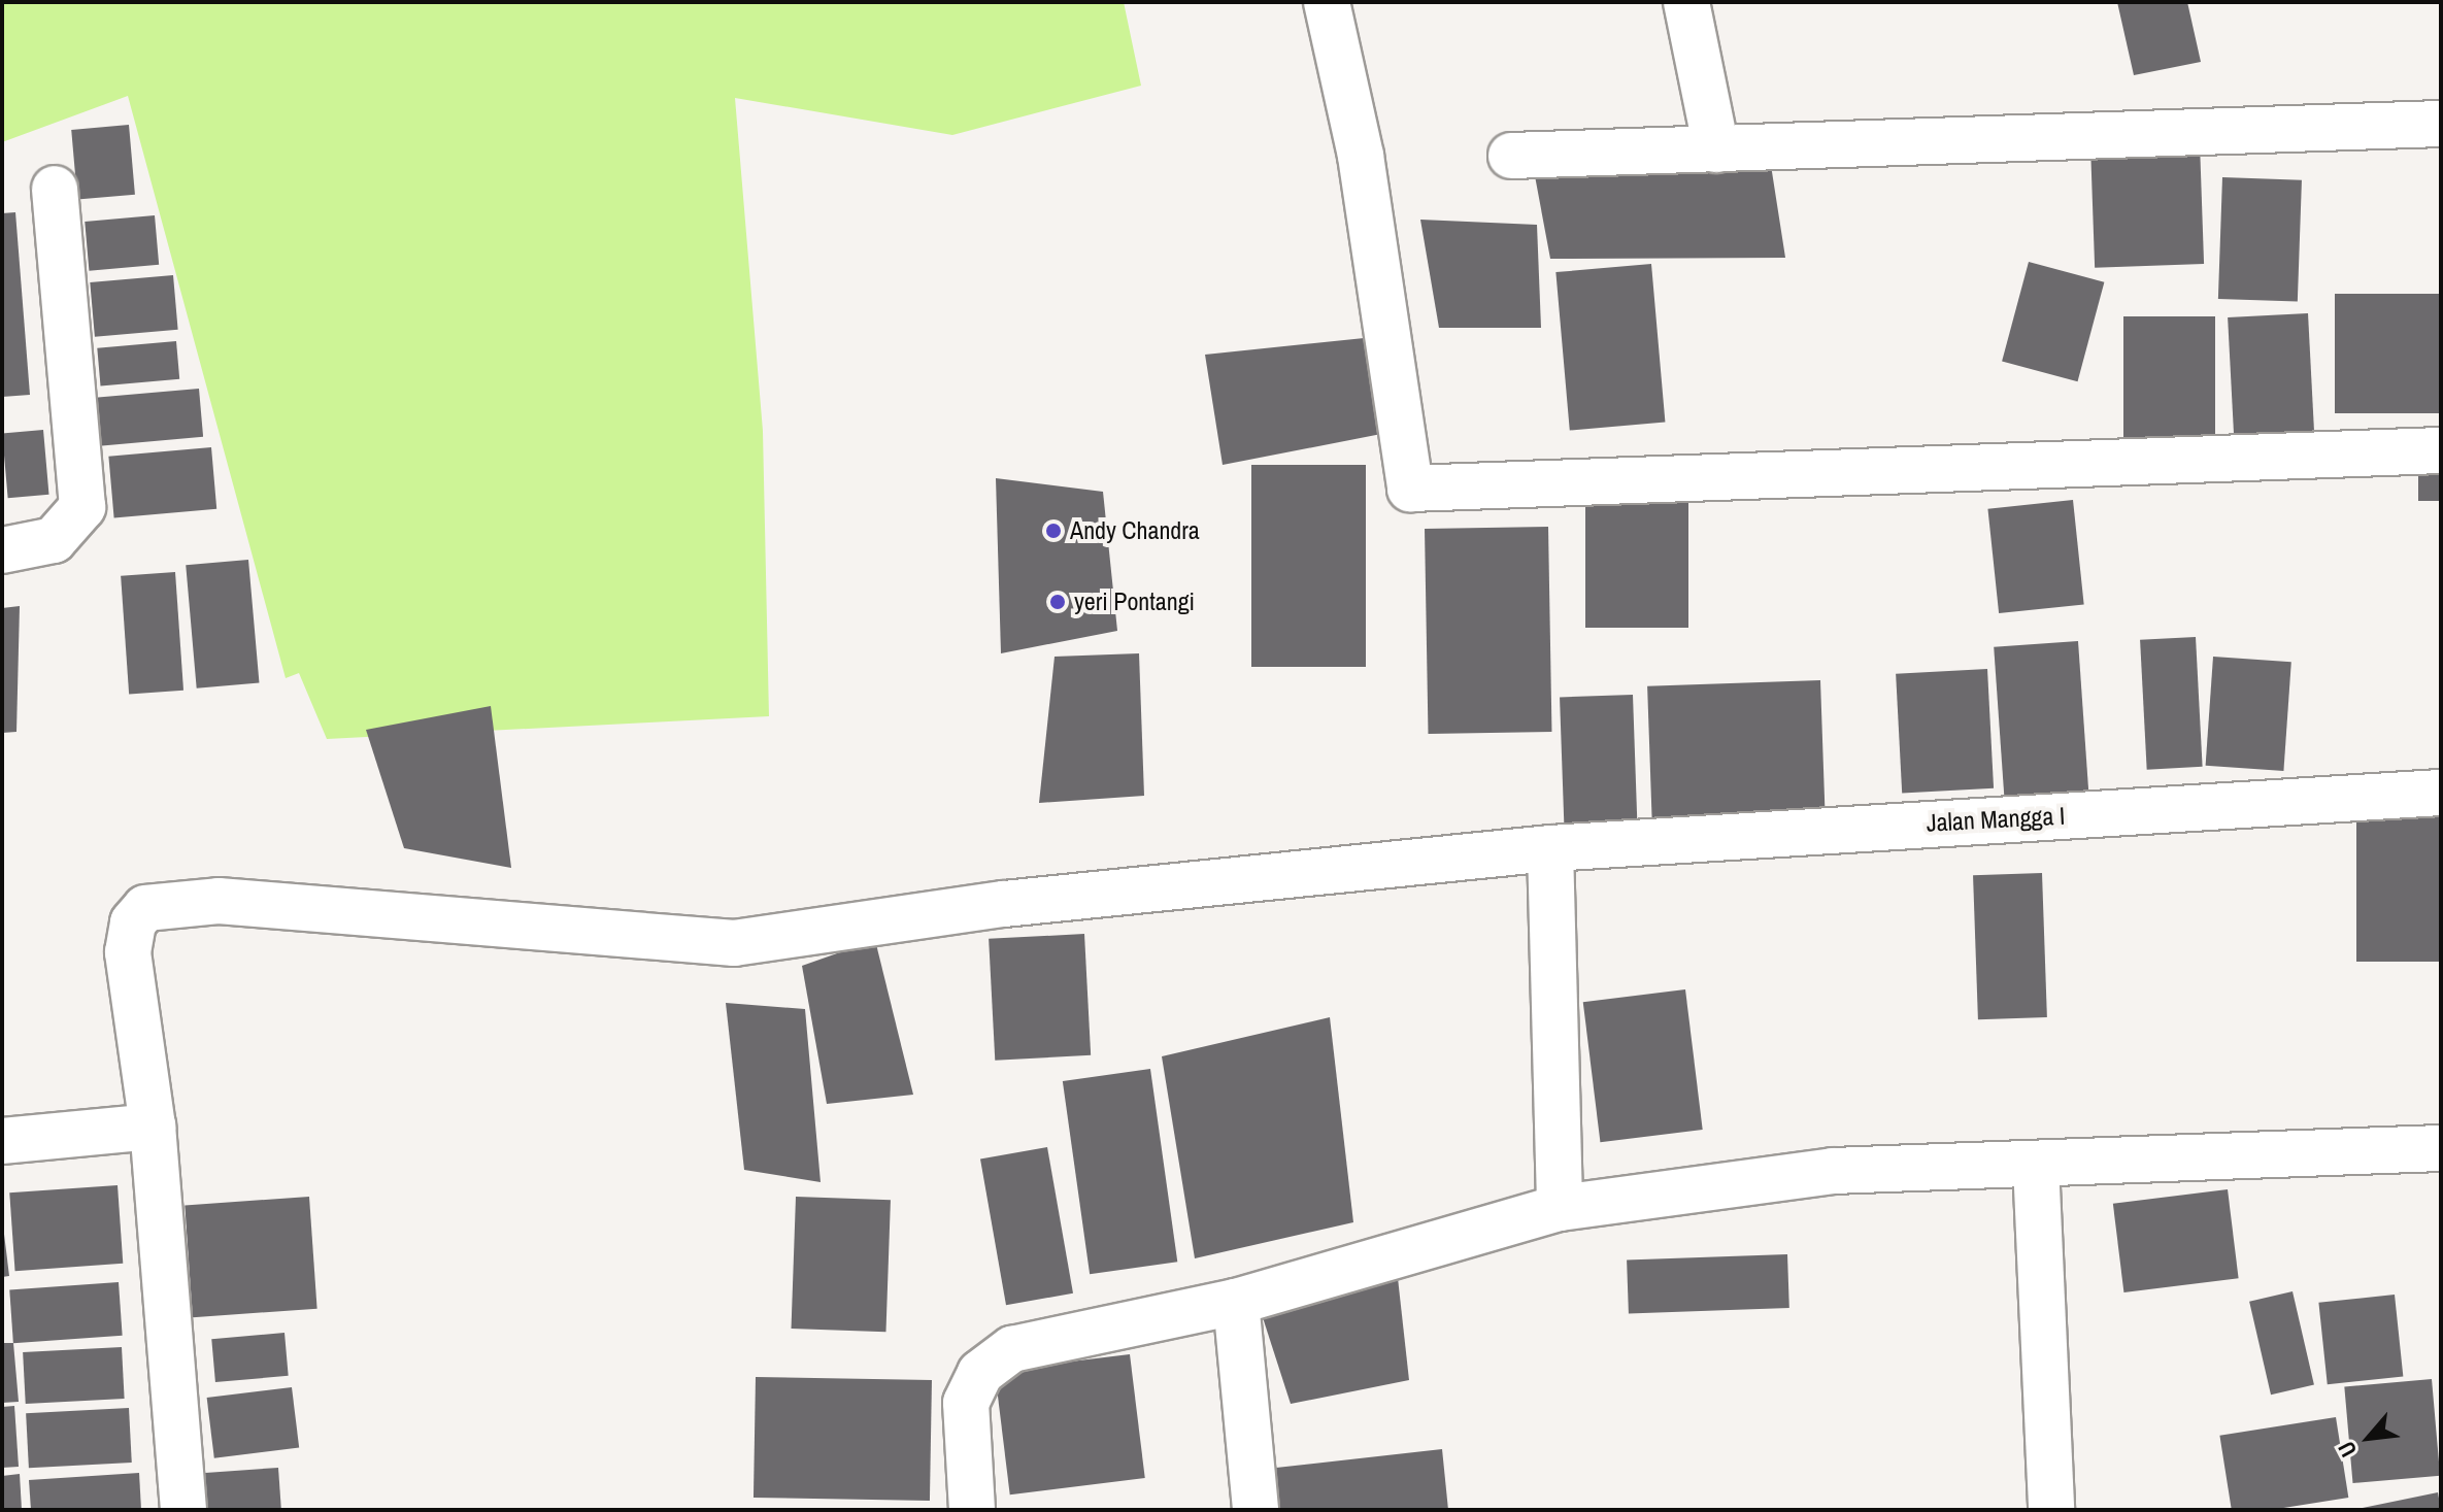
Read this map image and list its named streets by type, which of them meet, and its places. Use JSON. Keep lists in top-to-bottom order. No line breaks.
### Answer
{"streets":{"street":["Jalan Mangga I"]},"places":["Andy Chandra","yeri Pontangi"],"north":"bottom left"}
